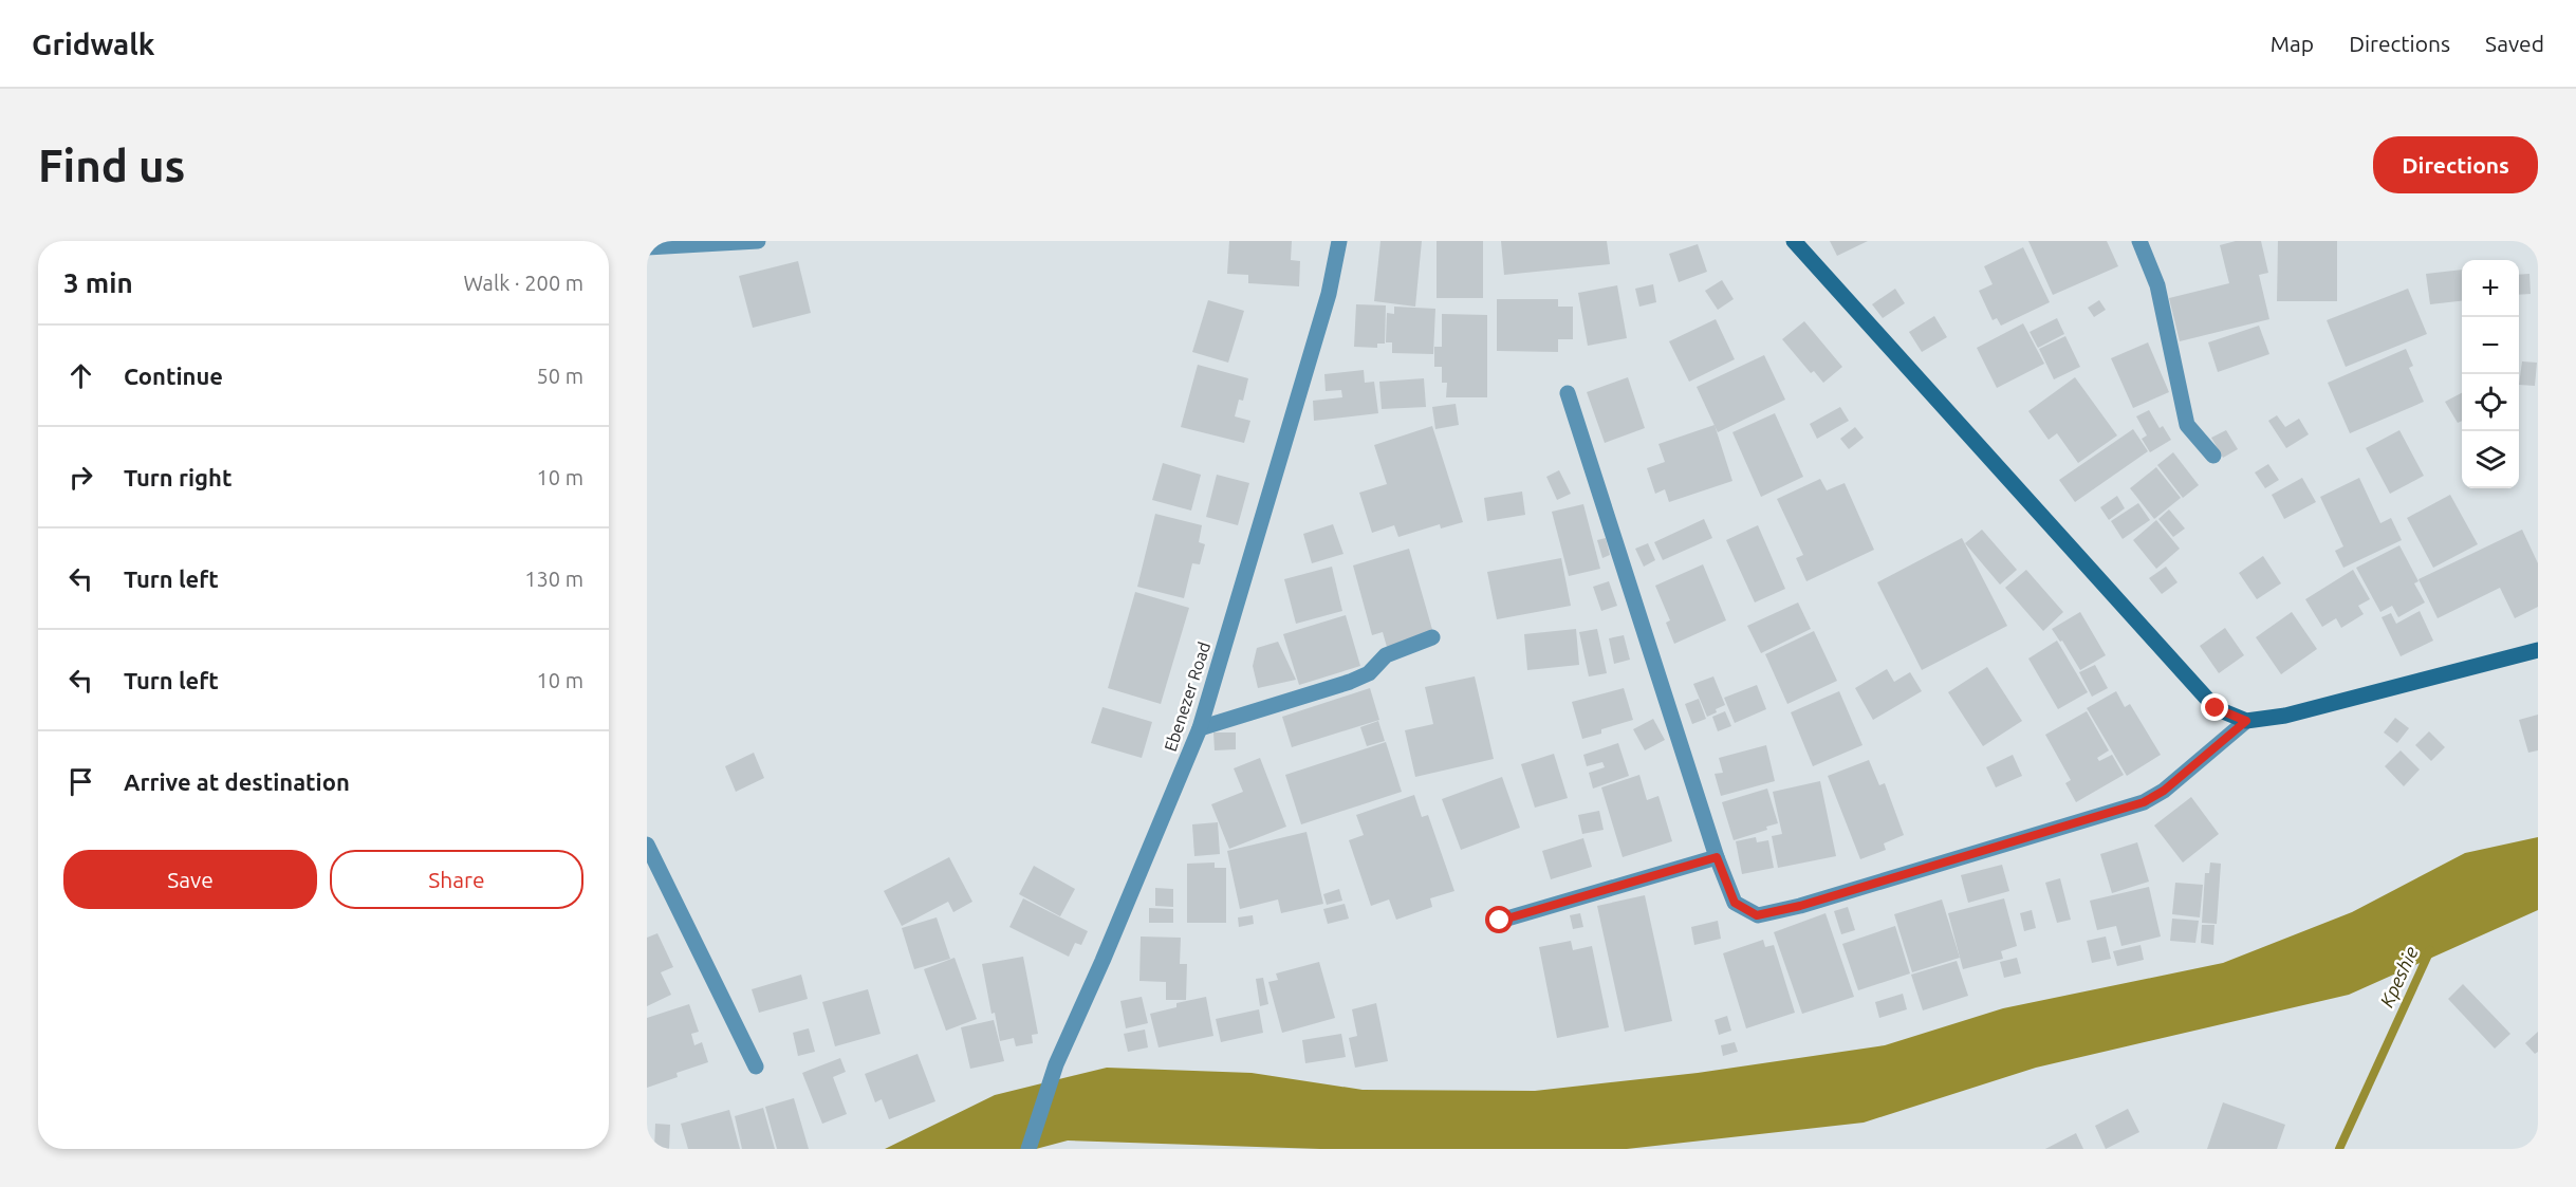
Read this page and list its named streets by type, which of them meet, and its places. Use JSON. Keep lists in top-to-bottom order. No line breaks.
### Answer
{"streets":{"street":["Ebenezer Road"]},"water":["Kpeshie"],"page":{"header":"Gridwalk","nav":["Map","Directions","Saved"],"buttons":["Directions",["Save","Share"]],"title":"Find us","heading":["3 min","Walk · 200 m"],"map_buttons":["+","−"],"list":[["Continue","50 m"],["Turn right","10 m"],["Turn left","130 m"],["Turn left","10 m"],"Arrive at destination"]}}
